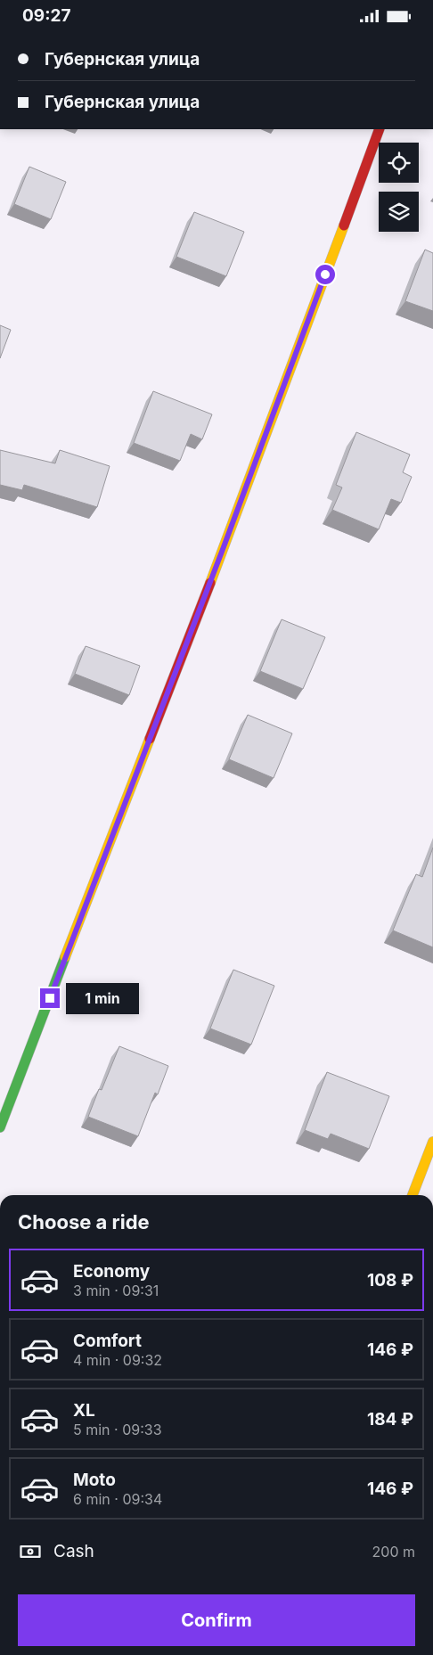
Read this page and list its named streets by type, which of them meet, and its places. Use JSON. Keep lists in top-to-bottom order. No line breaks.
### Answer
{"page":{"status":"09:27","banner":["Губернская улица","Губернская улица"],"bubble":"1 min","heading":"Choose a ride","list":[{"name":"Economy","note":"3 min · 09:31","value":"108 ₽"},{"name":"Comfort","note":"4 min · 09:32","value":"146 ₽"},{"name":"XL","note":"5 min · 09:33","value":"184 ₽"},{"name":"Moto","note":"6 min · 09:34","value":"146 ₽"}],"pay":["Cash","200 m"],"buttons":"Confirm"}}
